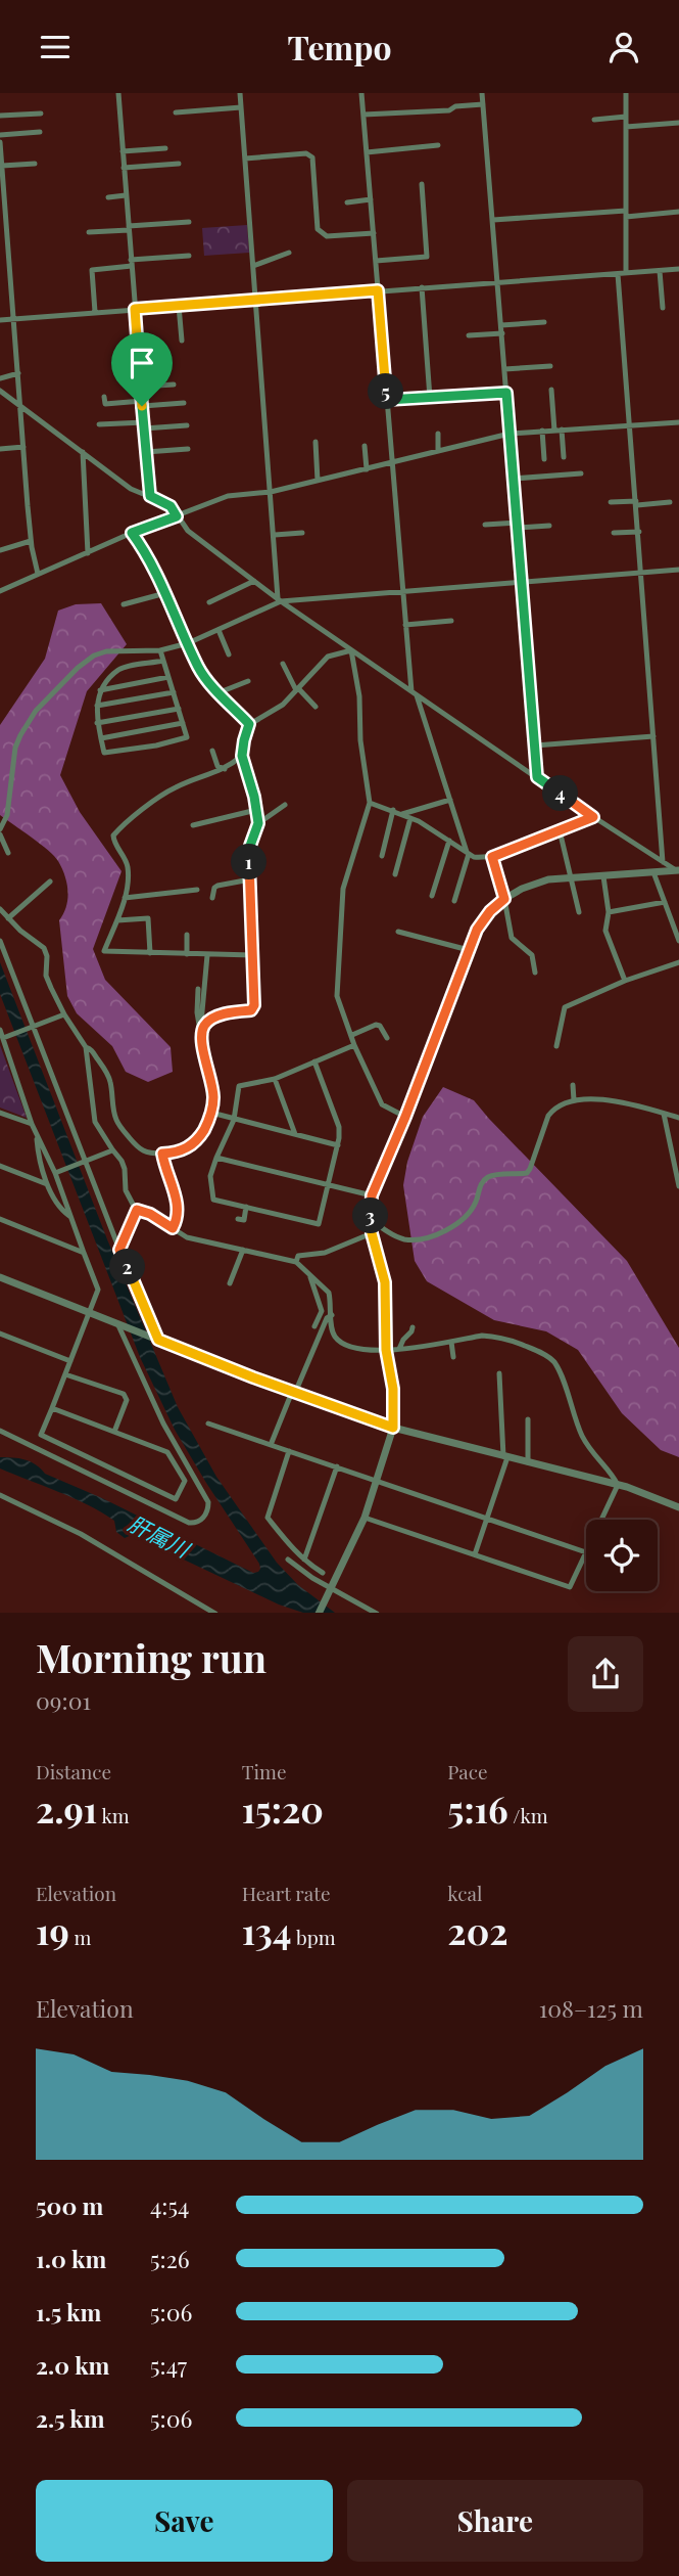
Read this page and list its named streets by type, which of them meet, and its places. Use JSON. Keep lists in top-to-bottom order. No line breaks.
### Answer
{"water":["肝属川"],"page":{"header":"Tempo","pins":["5","4","1","3","2"],"heading":["Morning run","09:01"],"stats":[["Distance","2.91 km"],["Time","15:20"],["Pace","5:16 /km"],["Elevation","19 m"],["Heart rate","134 bpm"],["kcal","202"]],"chart":["Elevation","108–125 m"],"list":[{"name":"500 m","note":"4:54"},{"name":"1.0 km","note":"5:26"},{"name":"1.5 km","note":"5:06"},{"name":"2.0 km","note":"5:47"},{"name":"2.5 km","note":"5:06"}],"buttons":["Save","Share"]}}
